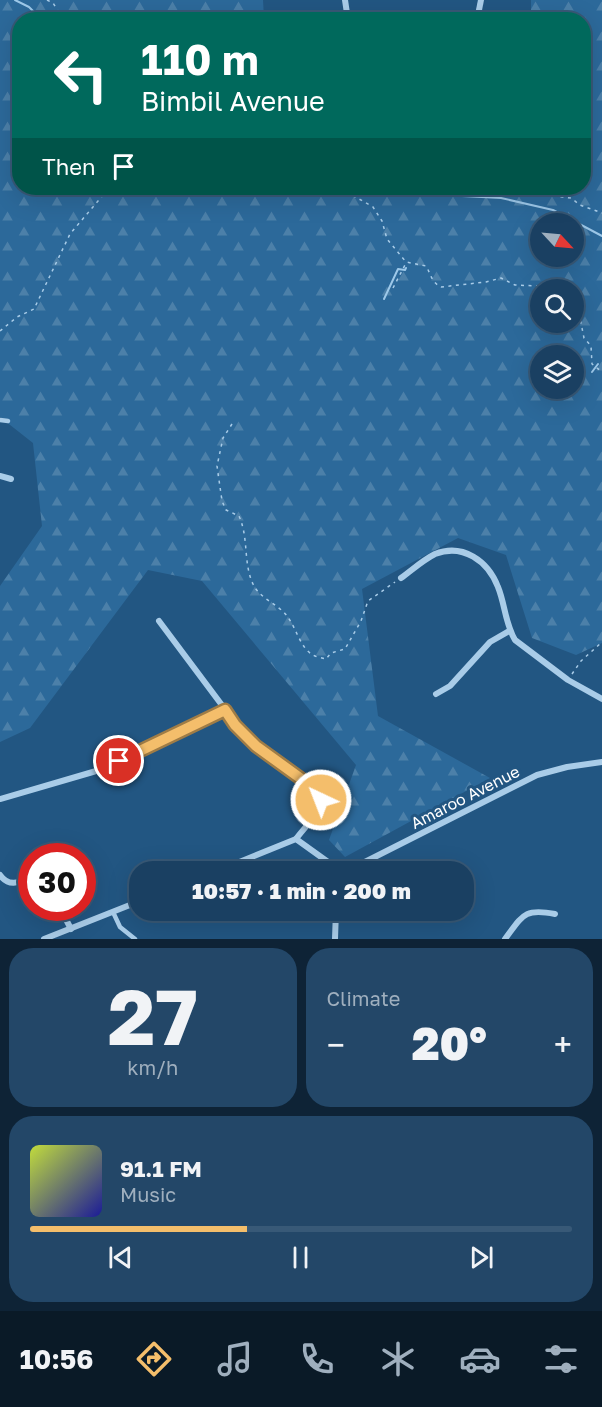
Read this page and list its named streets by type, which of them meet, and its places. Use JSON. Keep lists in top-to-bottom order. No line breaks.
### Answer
{"streets":{"street":["Amaroo Avenue"]},"north":"bottom right","page":{"turn":["110 m","Bimbil Avenue"],"then":"Then","limit":"30","trip":"10:57 · 1 min · 200 m","tile":[["27","km/h"],"Climate"],"heat":["−","20°","+"],"song":["91.1 FM","Music"],"tabs":"10:56"}}
